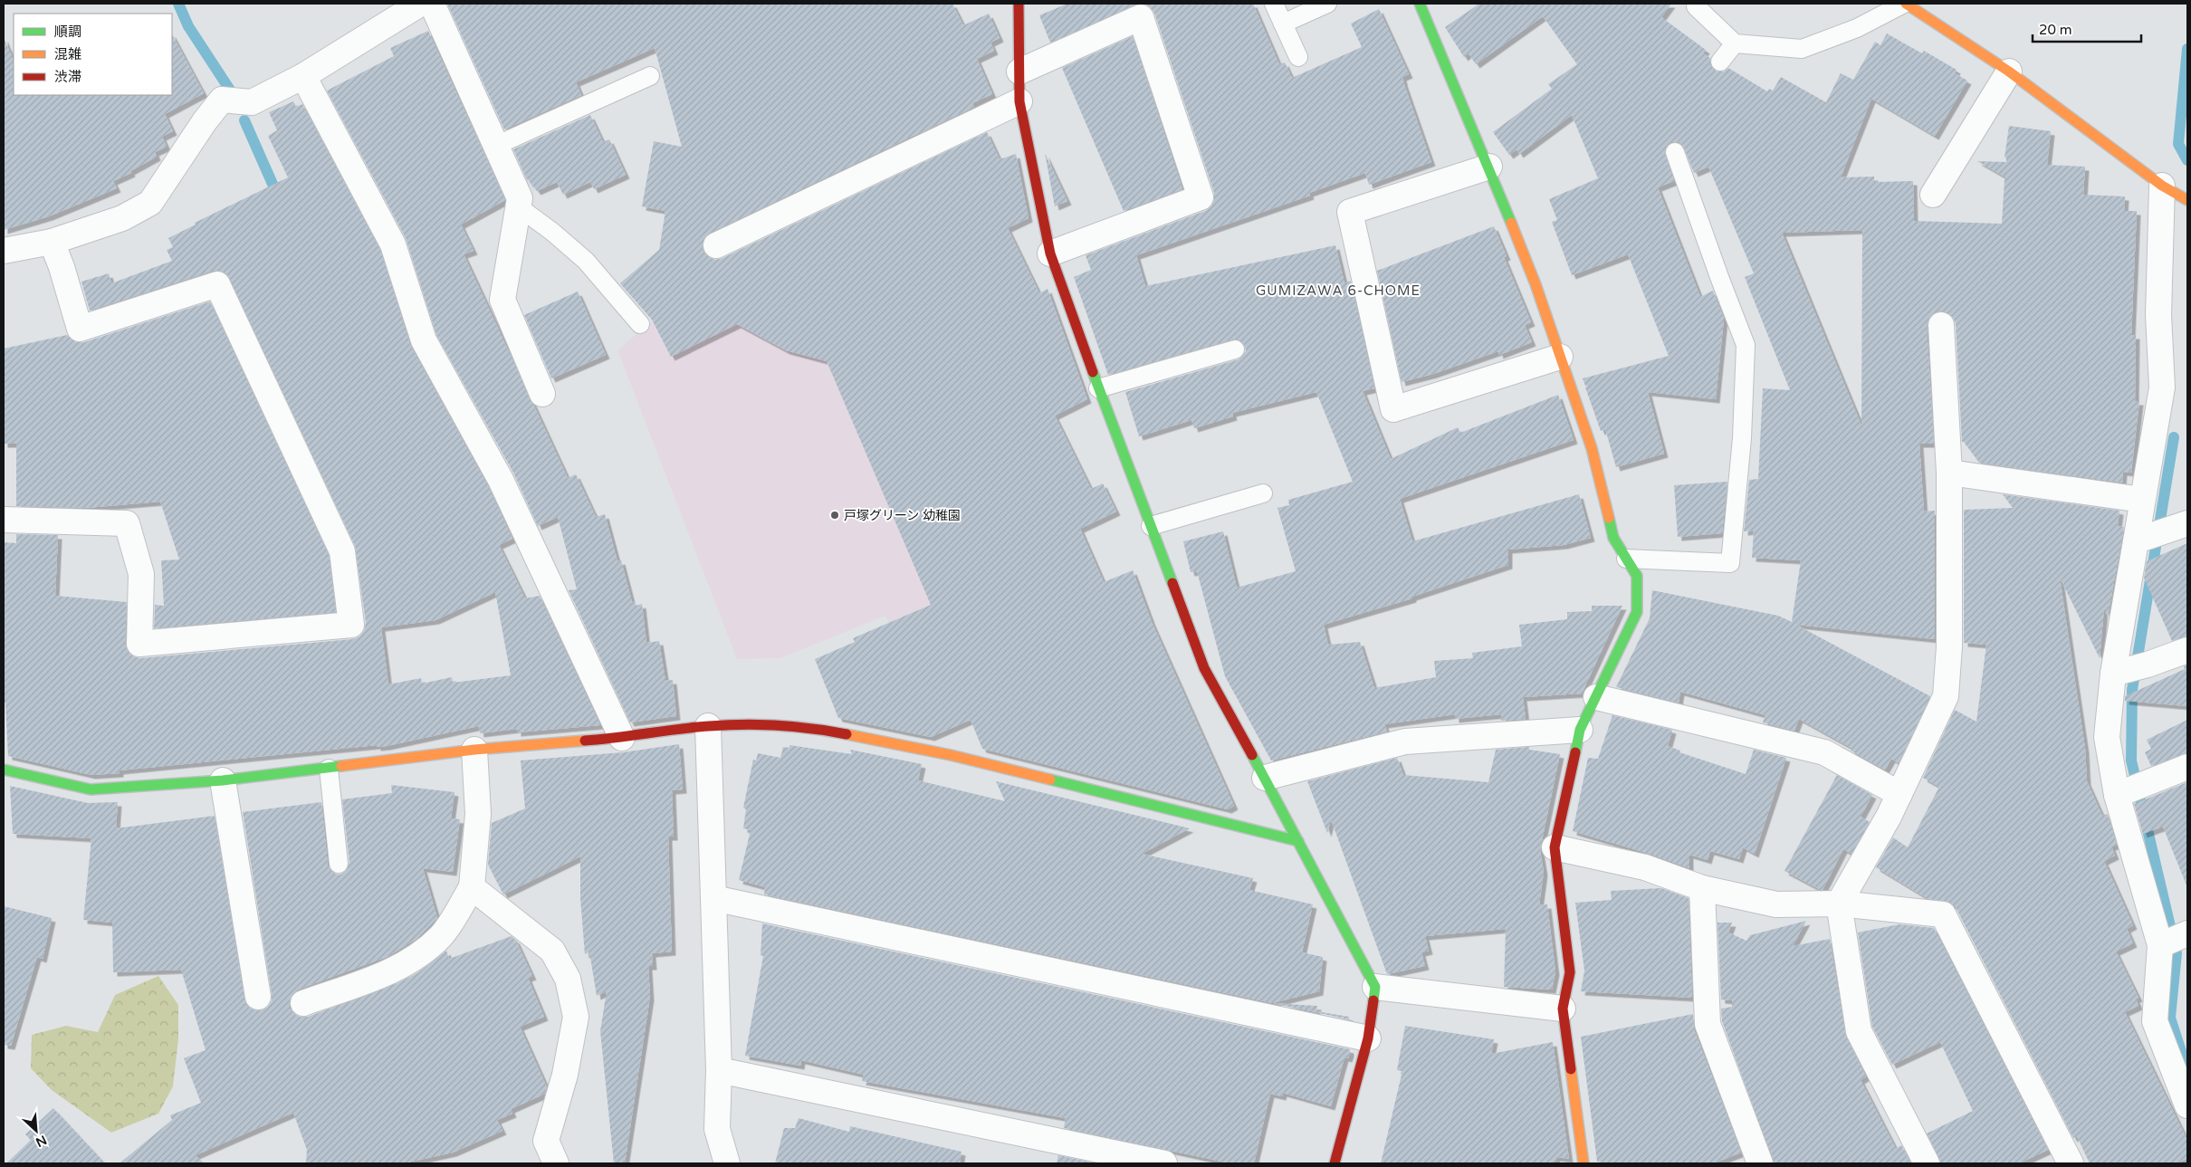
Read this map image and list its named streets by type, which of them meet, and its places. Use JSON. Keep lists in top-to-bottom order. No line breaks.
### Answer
{"districts":["GUMIZAWA 6-CHOME"],"places":["戸塚グリーン 幼稚園"],"legend":["順調","混雑","渋滞"],"scale_bar":"20 m","north":"bottom right"}
